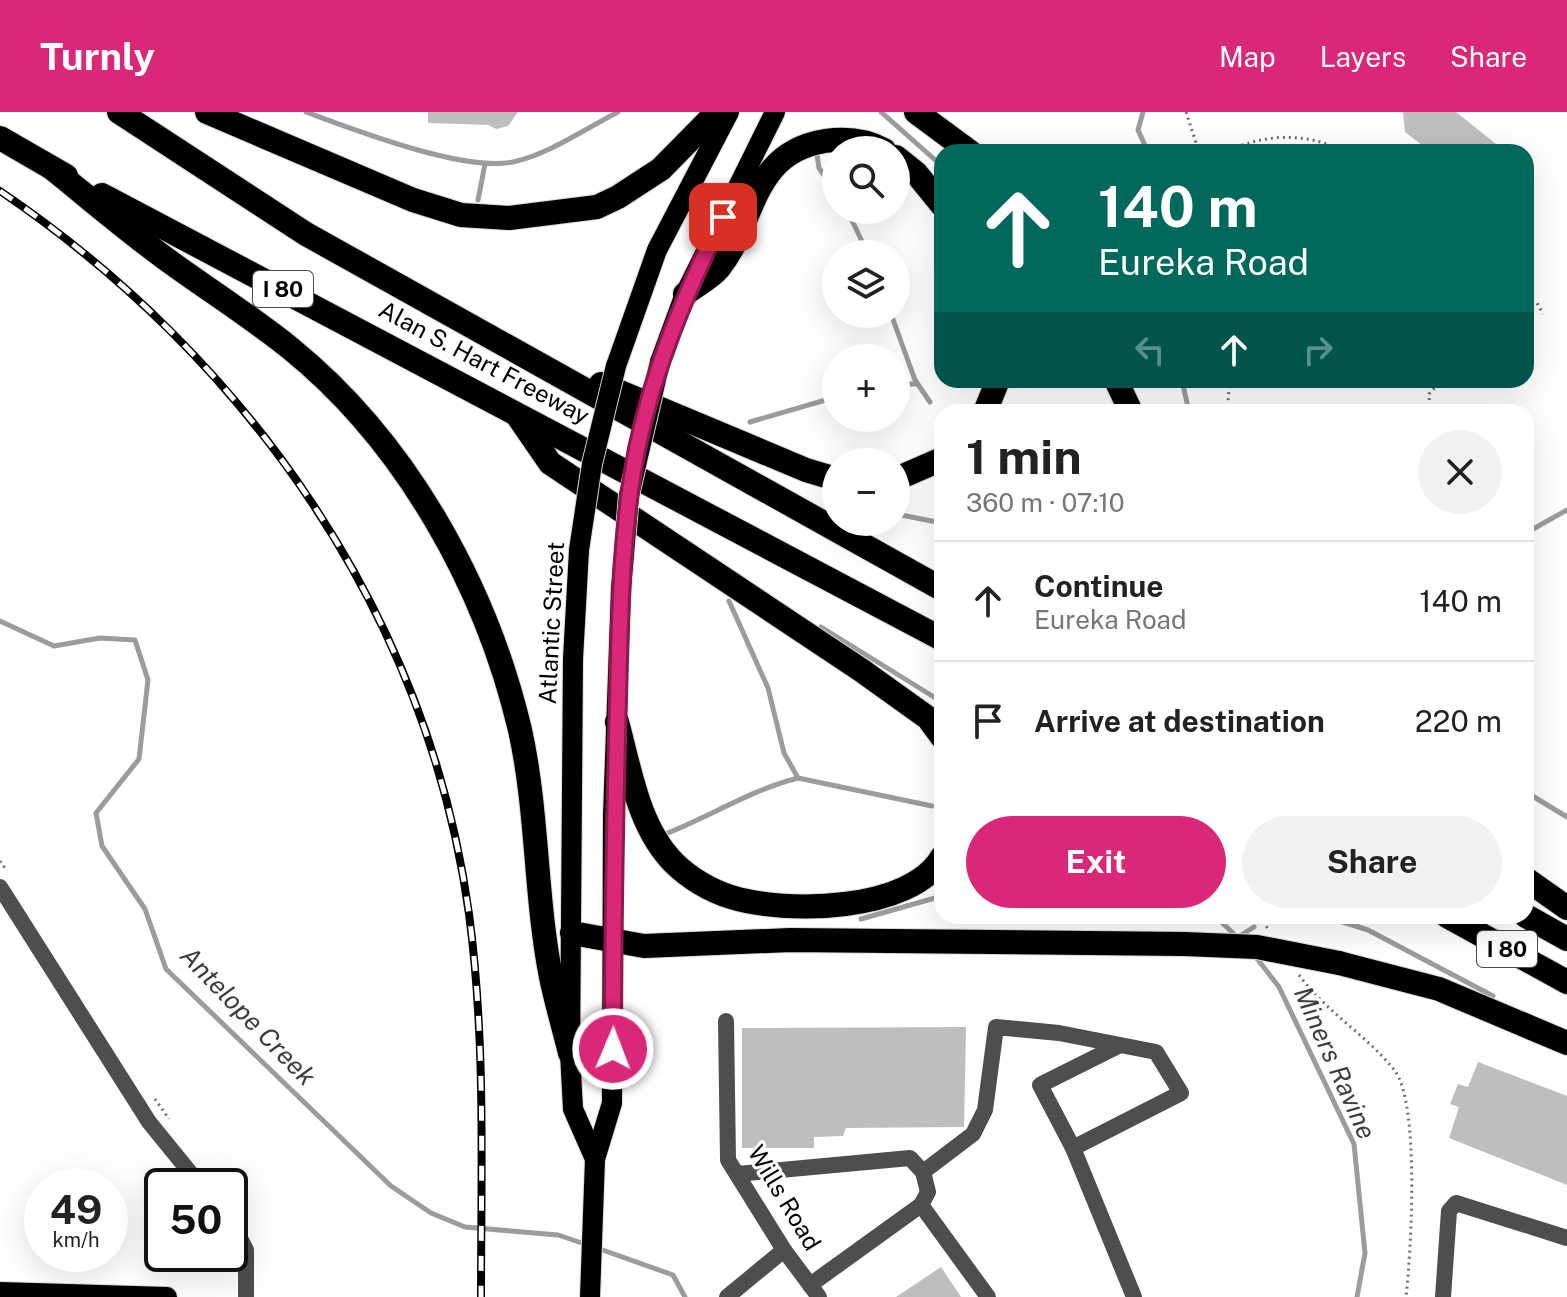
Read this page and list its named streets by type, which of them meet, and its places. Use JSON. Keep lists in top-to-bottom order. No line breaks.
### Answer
{"streets":{"highway":["I 80","Alan S. Hart Freeway"],"main road":["Atlantic Street"],"street":["Wills Road"]},"water":["Antelope Creek","Miners Ravine"],"page":{"header":"Turnly","nav":["Map","Layers","Share"],"map_buttons":["+","−"],"turn":["140 m","Eureka Road"],"heading":["1 min","360 m · 07:10"],"list":[{"name":"Continue","note":"Eureka Road","value":"140 m"},{"name":"Arrive at destination","value":"220 m"}],"buttons":["Exit","Share"],"speed":"49 km/h","limit":"50"}}
